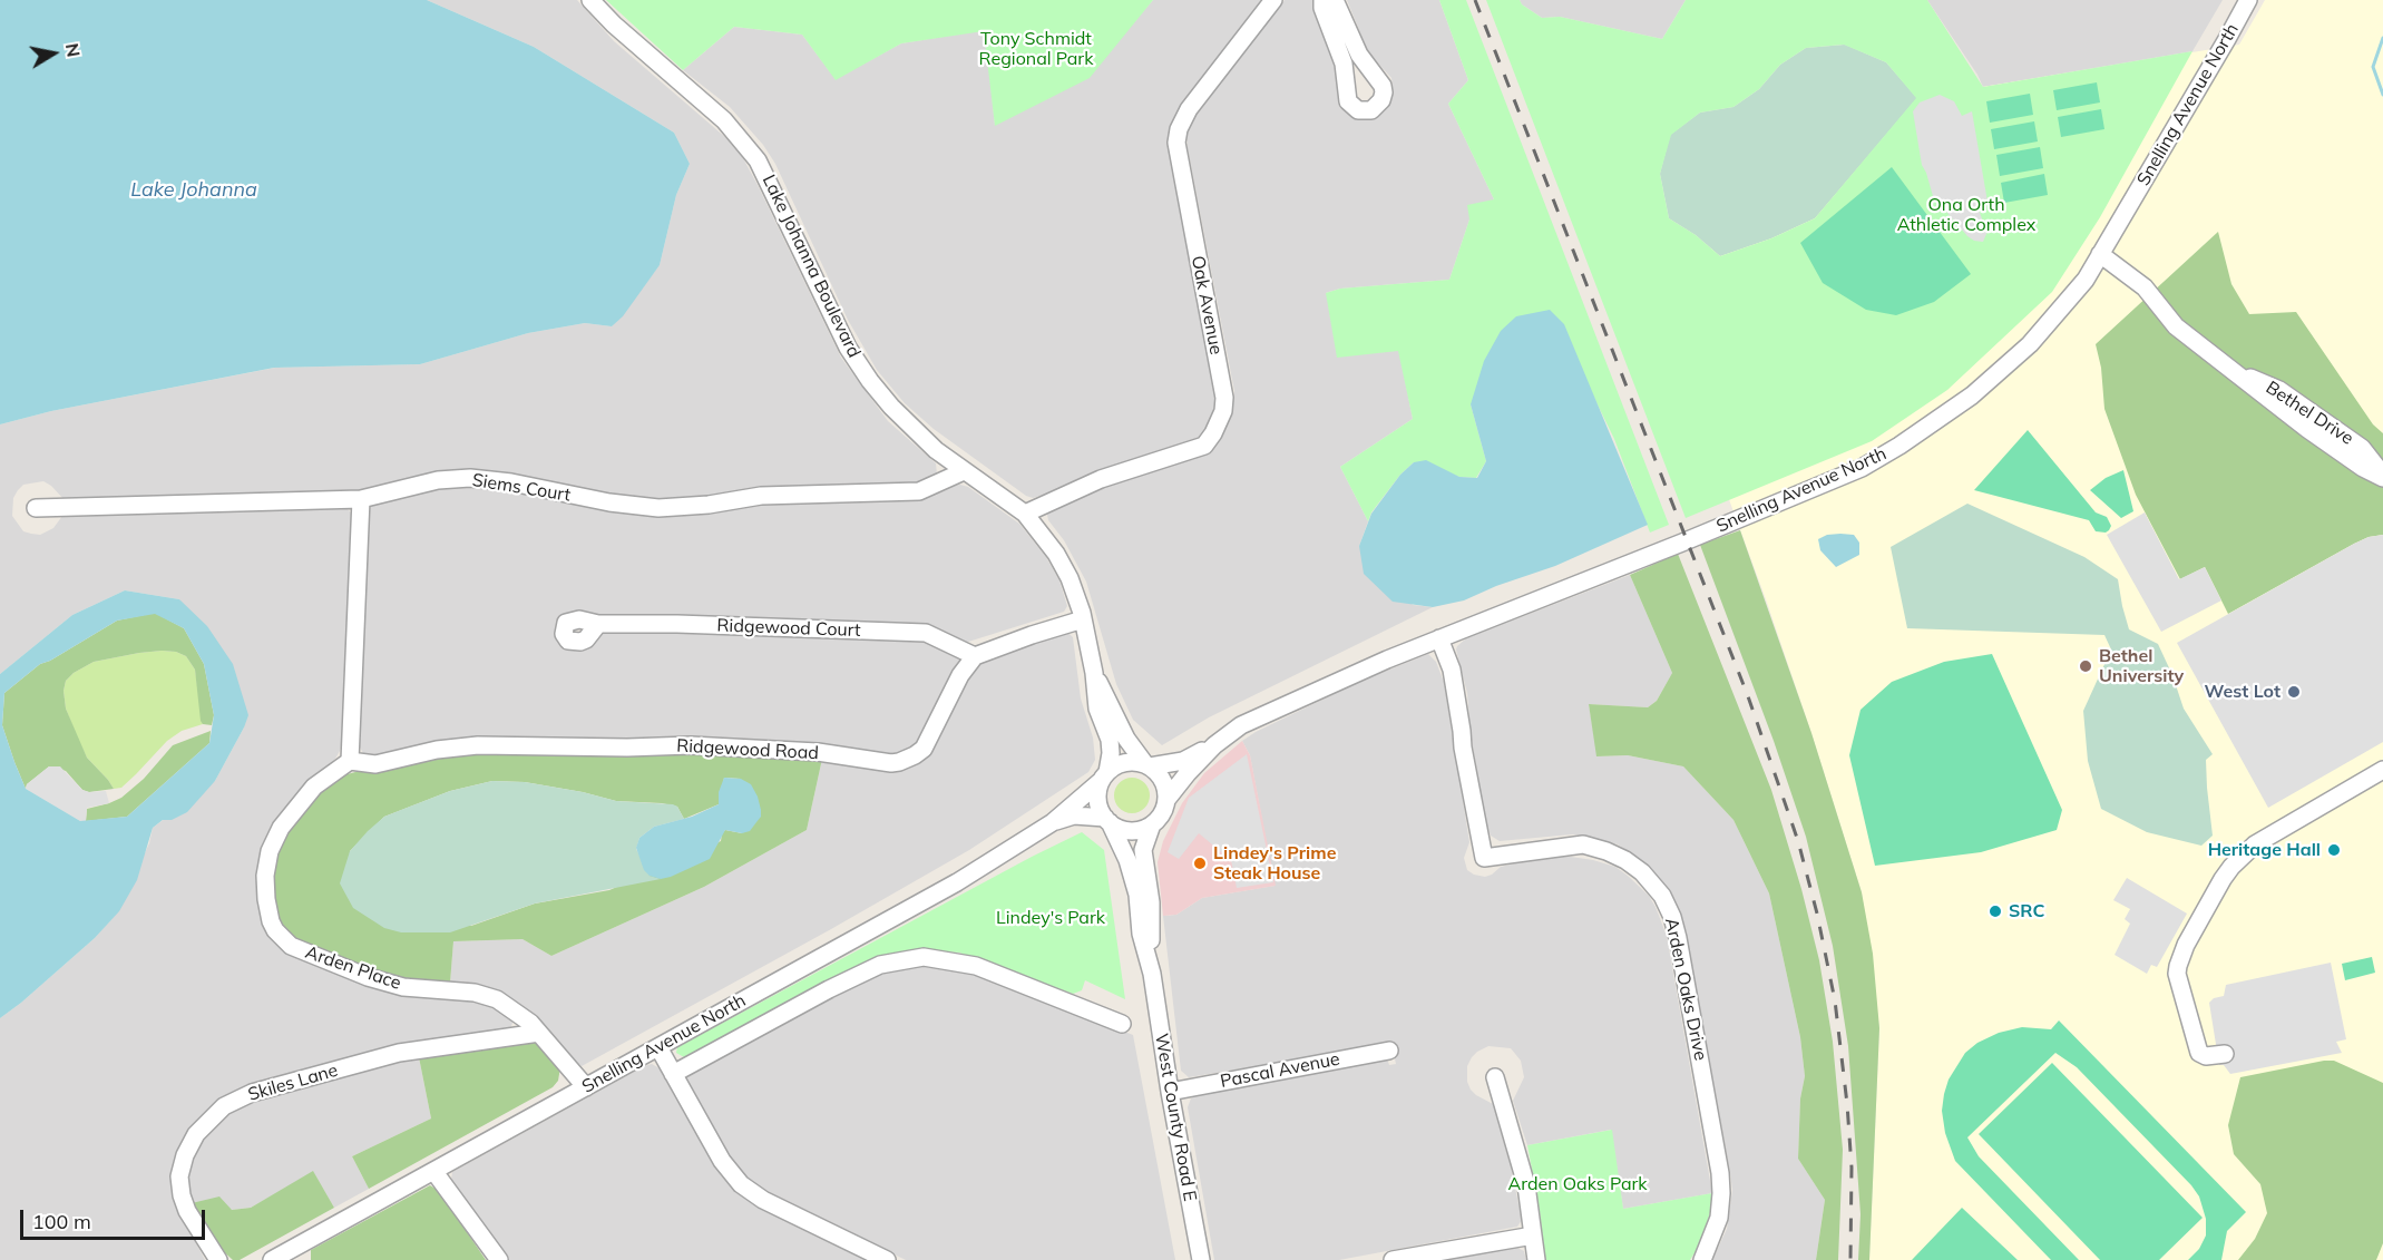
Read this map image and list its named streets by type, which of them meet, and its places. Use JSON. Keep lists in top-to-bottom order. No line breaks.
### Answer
{"streets":{"street":["Snelling Avenue North","Lake Johanna Boulevard","Oak Avenue","Bethel Drive","Siems Court","Ridgewood Court","Ridgewood Road","Arden Place","Arden Oaks Drive","Pascal Avenue","Skiles Lane","West County Road E"]},"crossings":[["Snelling Avenue North","Lake Johanna Boulevard"],["Snelling Avenue North","Bethel Drive"],["Snelling Avenue North","Arden Place"],["Snelling Avenue North","Arden Oaks Drive"],["Snelling Avenue North","West County Road E"],["Lake Johanna Boulevard","Oak Avenue"],["Lake Johanna Boulevard","Siems Court"],["Lake Johanna Boulevard","West County Road E"],["Ridgewood Court","Ridgewood Road"],["Ridgewood Road","Arden Place"],["Arden Place","Skiles Lane"],["Pascal Avenue","West County Road E"]],"water":["Lake Johanna"],"parks":["Tony Schmidt Regional Park","Ona Orth Athletic Complex","Lindey's Park","Arden Oaks Park"],"places":["Bethel University","West Lot","Heritage Hall","Lindey's Prime Steak House","SRC"],"scale_bar":"100 m","north":"right"}
